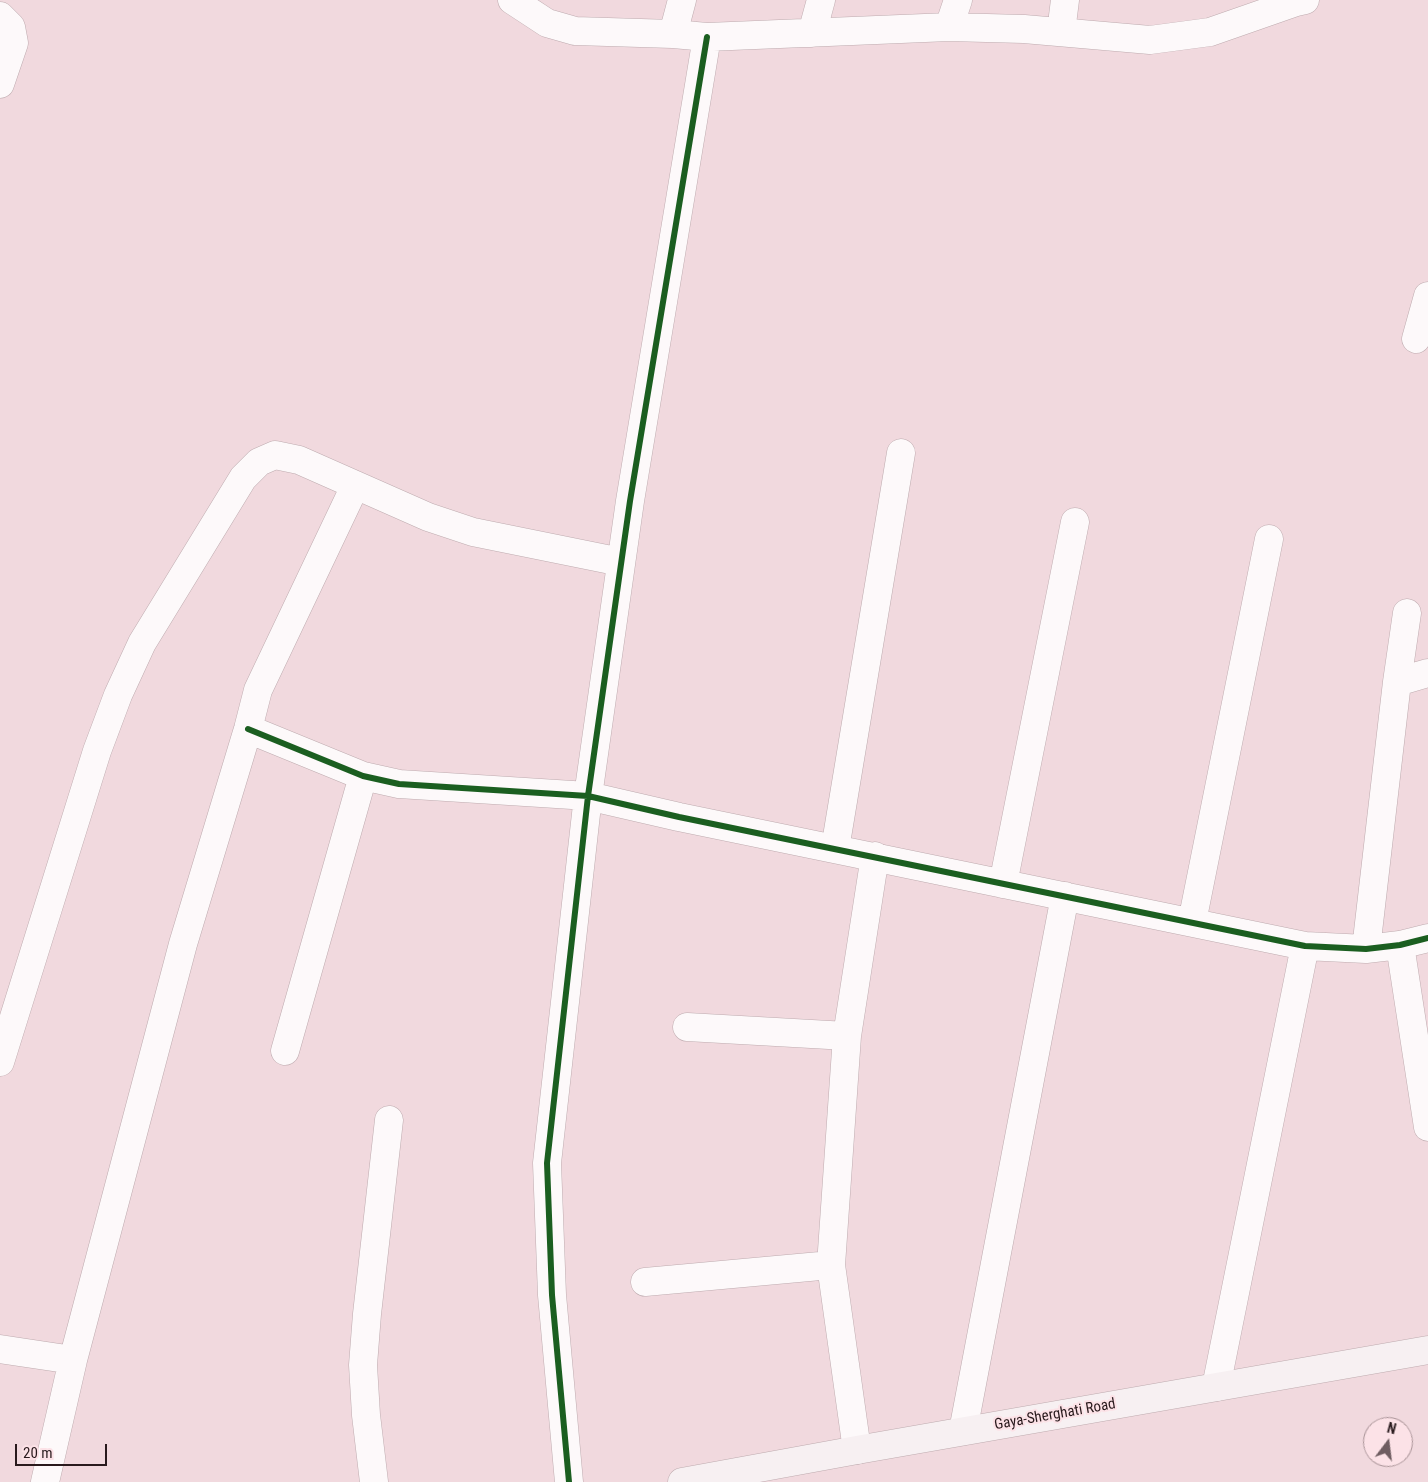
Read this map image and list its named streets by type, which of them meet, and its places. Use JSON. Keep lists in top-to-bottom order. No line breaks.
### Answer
{"streets":{"main road":["Gaya-Sherghati Road"]},"scale_bar":"20 m","north":"top"}
